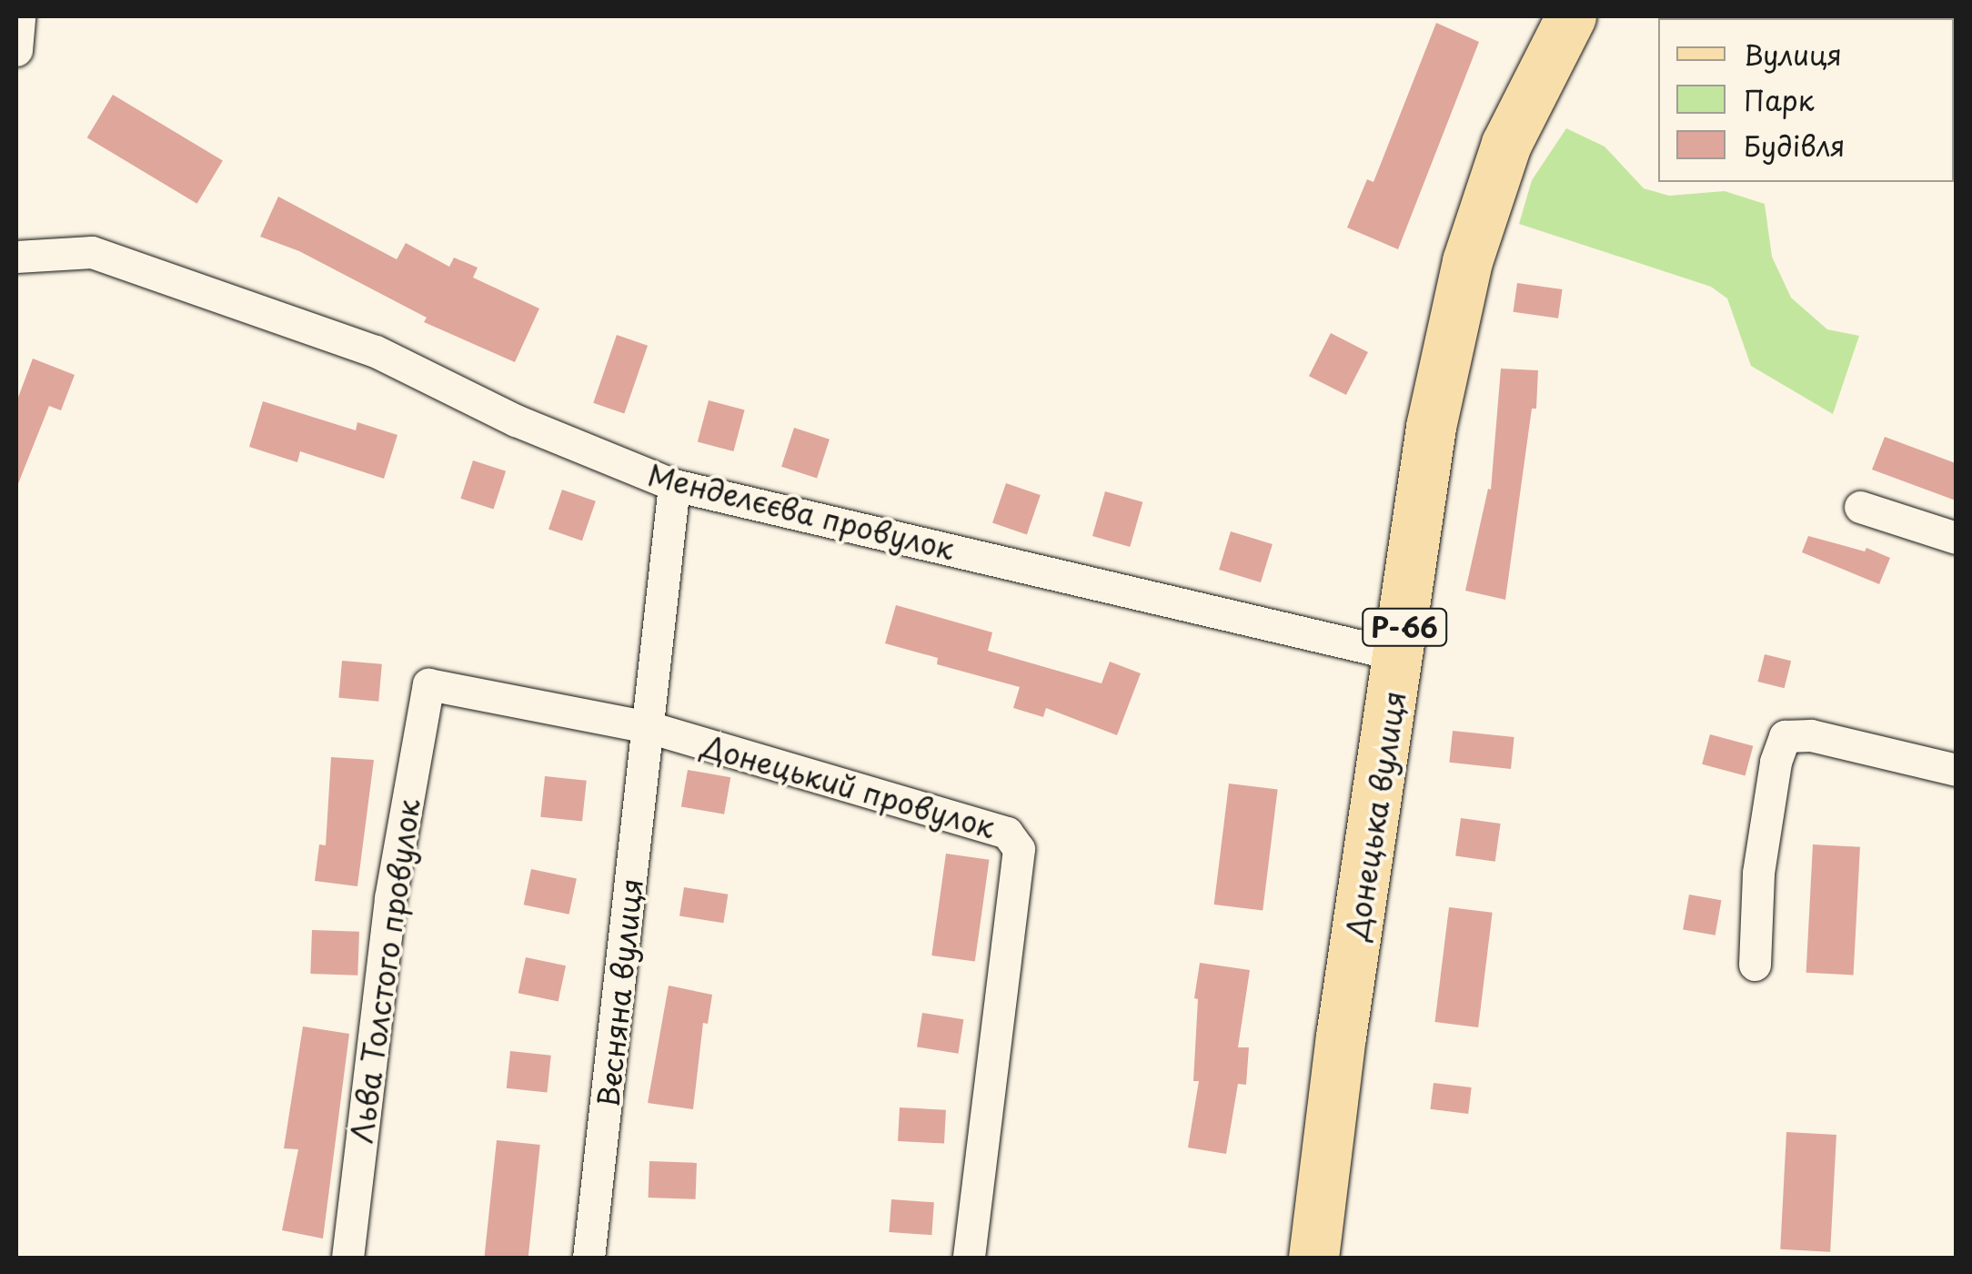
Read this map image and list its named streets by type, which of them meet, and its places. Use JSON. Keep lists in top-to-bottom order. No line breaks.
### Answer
{"streets":{"main road":["Р-66","Донецька вулиця"],"street":["Менделєєва провулок","Донецький провулок","Льва Толстого провулок","Весняна вулиця"]},"crossings":[["Менделєєва провулок","Донецька вулиця"],["Менделєєва провулок","Весняна вулиця"],["Донецький провулок","Льва Толстого провулок"],["Донецький провулок","Весняна вулиця"]],"legend":["Вулиця","Парк","Будівля"]}
